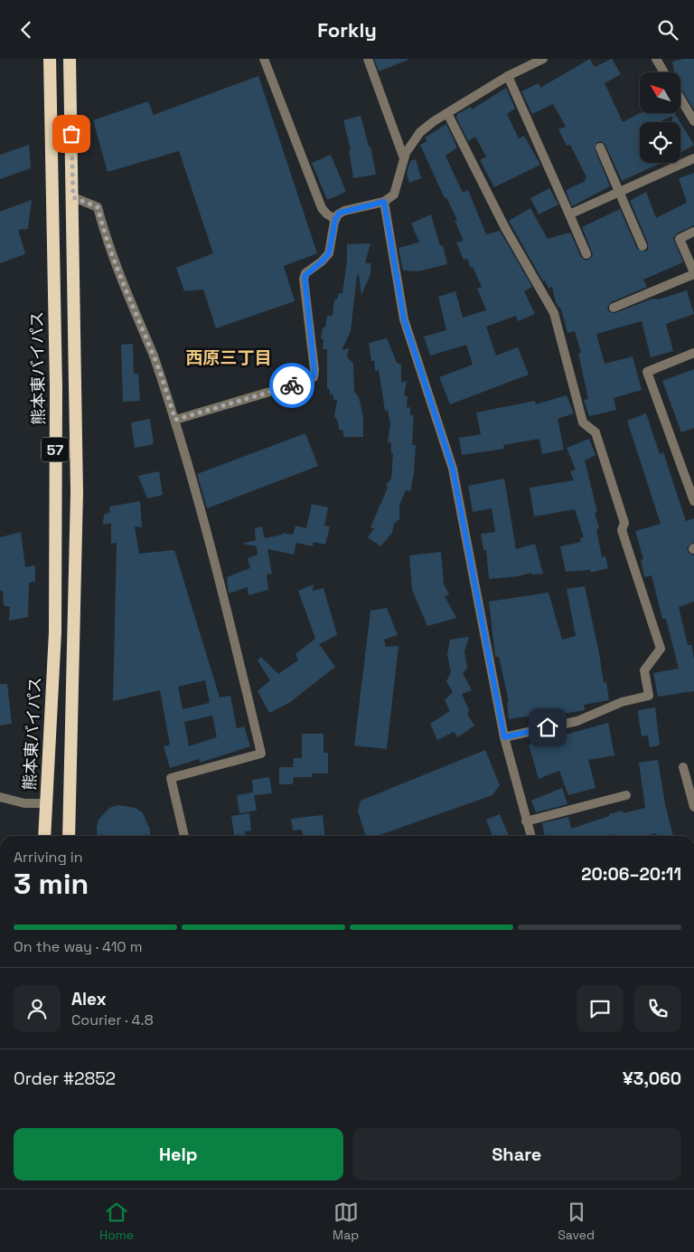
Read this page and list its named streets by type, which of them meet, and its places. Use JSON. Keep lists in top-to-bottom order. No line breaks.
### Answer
{"streets":{"highway":["熊本東バイパス","57"]},"districts":["西原三丁目"],"north":"top left","page":{"header":"Forkly","heading":["3 min","Arriving in","20:06–20:11"],"panel":["Alex","Courier · 4.8","Order #2852","¥3,060"],"bar":"On the way · 410 m","buttons":["Help","Share"],"tabs":["Home","Map","Saved"]}}
